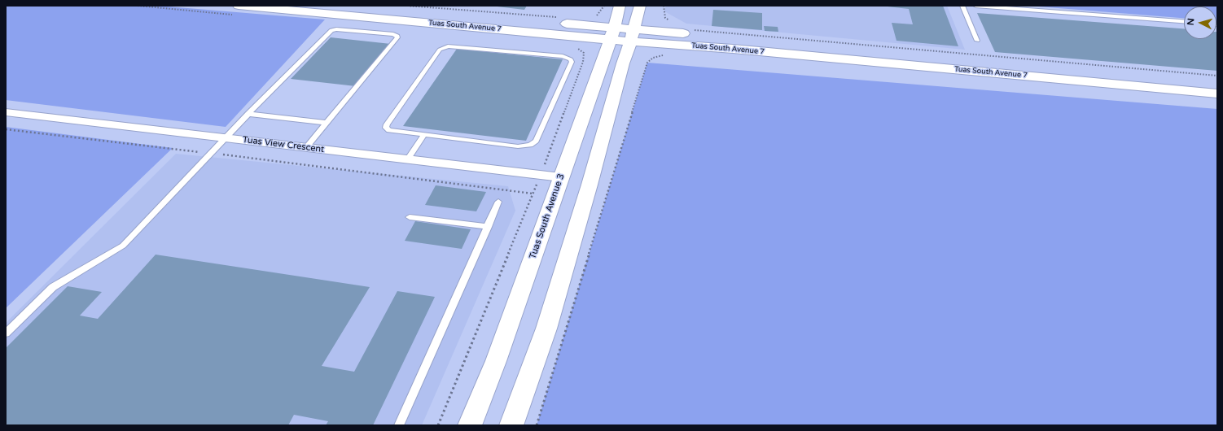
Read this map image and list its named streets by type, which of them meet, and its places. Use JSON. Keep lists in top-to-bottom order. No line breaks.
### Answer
{"streets":{"street":["Tuas South Avenue 7","Tuas View Crescent","Tuas South Avenue 3"]},"crossings":[["Tuas South Avenue 7","Tuas South Avenue 3"],["Tuas View Crescent","Tuas South Avenue 3"]],"north":"left"}
